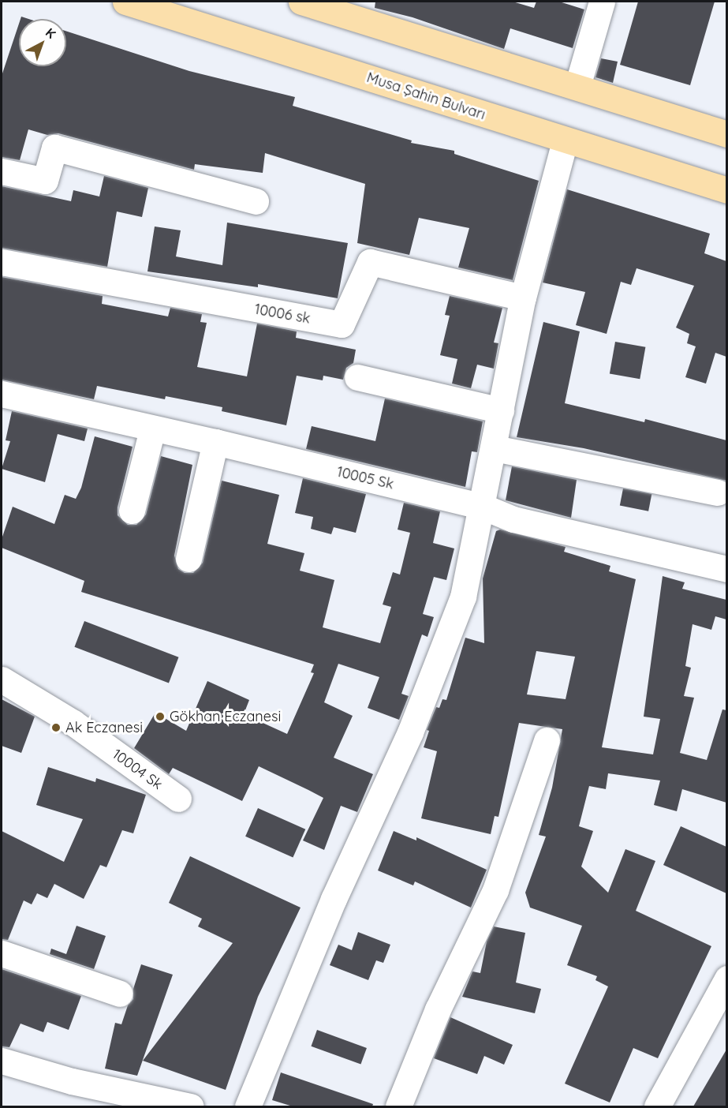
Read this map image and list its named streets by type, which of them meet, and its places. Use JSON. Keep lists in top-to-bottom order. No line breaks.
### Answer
{"streets":{"main road":["Musa Şahin Bulvarı"],"street":["10006 sk","10005 Sk","10004 Sk"]},"places":["Gökhan Eczanesi","Ak Eczanesi"],"north":"top right"}
